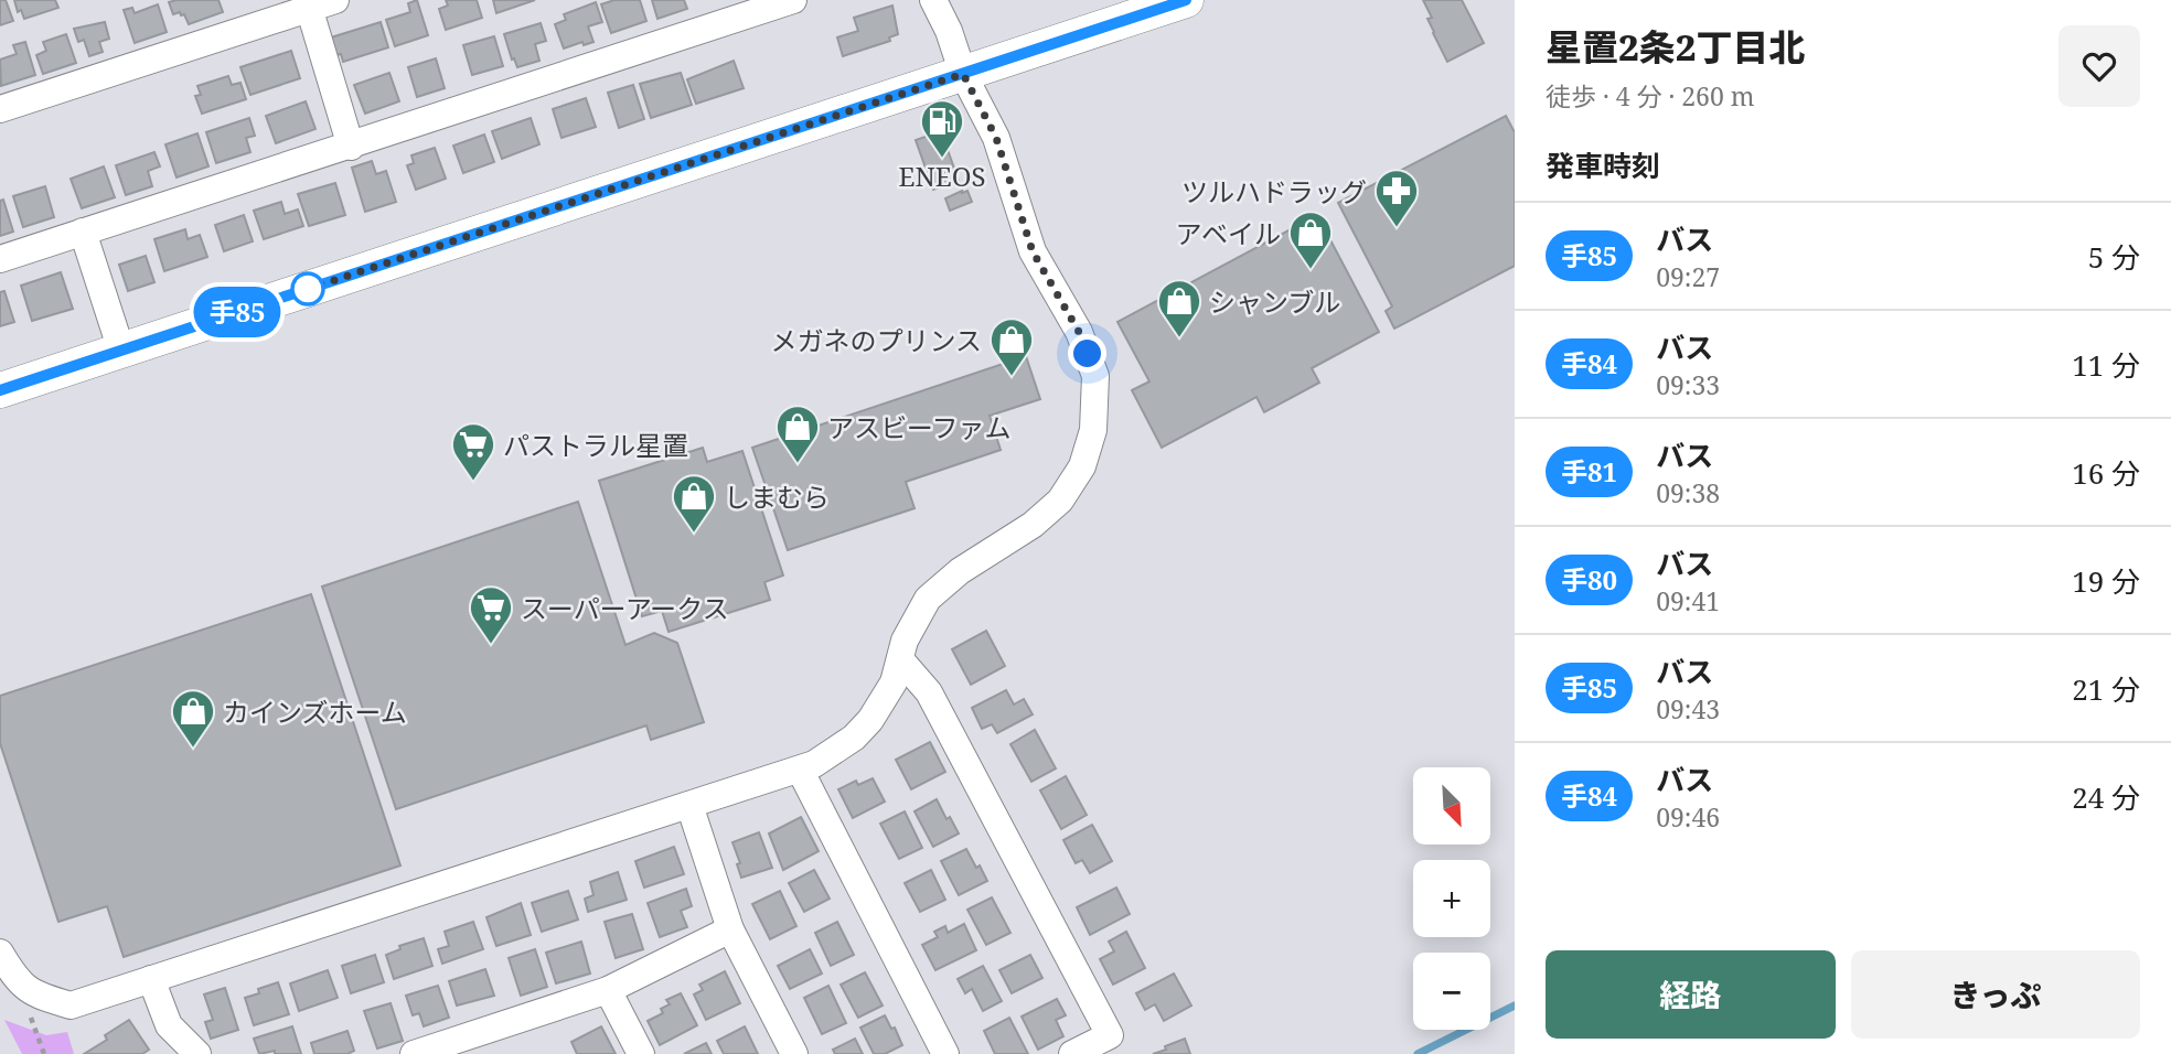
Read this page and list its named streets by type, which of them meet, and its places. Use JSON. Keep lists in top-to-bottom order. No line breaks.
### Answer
{"places":{"fuel station":["ENEOS"],"pharmacy":["ツルハドラッグ"],"shop":["アベイル","シャンブル","メガネのプリンス","アスビーファム","しまむら","カインズホーム"],"supermarket":["パストラル星置","スーパーアークス"]},"lines":["bus line 手85"],"north":"bottom right","page":{"on_map":"手85","heading":[["星置2条2丁目北","徒歩 · 4 分 · 260 m"],"発車時刻"],"list":[{"mark":"手85","name":"バス","note":"09:27","value":"5 分"},{"mark":"手84","name":"バス","note":"09:33","value":"11 分"},{"mark":"手81","name":"バス","note":"09:38","value":"16 分"},{"mark":"手80","name":"バス","note":"09:41","value":"19 分"},{"mark":"手85","name":"バス","note":"09:43","value":"21 分"},{"mark":"手84","name":"バス","note":"09:46","value":"24 分"}],"map_buttons":["+","−"],"buttons":["経路","きっぷ"]}}
